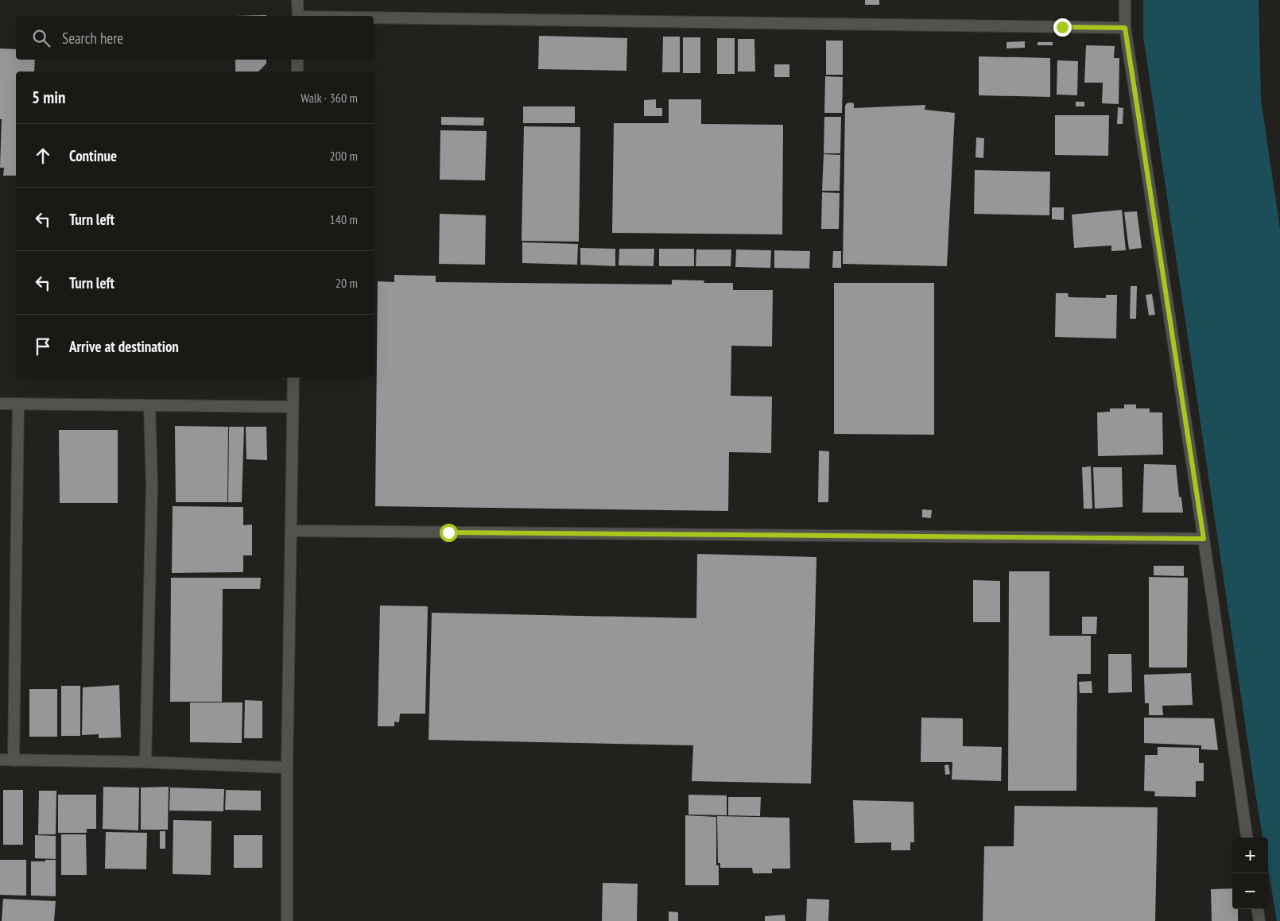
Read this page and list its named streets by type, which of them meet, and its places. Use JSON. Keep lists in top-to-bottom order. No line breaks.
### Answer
{"page":{"search":"Search here","heading":["5 min","Walk · 360 m"],"list":[["Continue","200 m"],["Turn left","140 m"],["Turn left","20 m"],"Arrive at destination"],"map_buttons":["+","−"]}}
